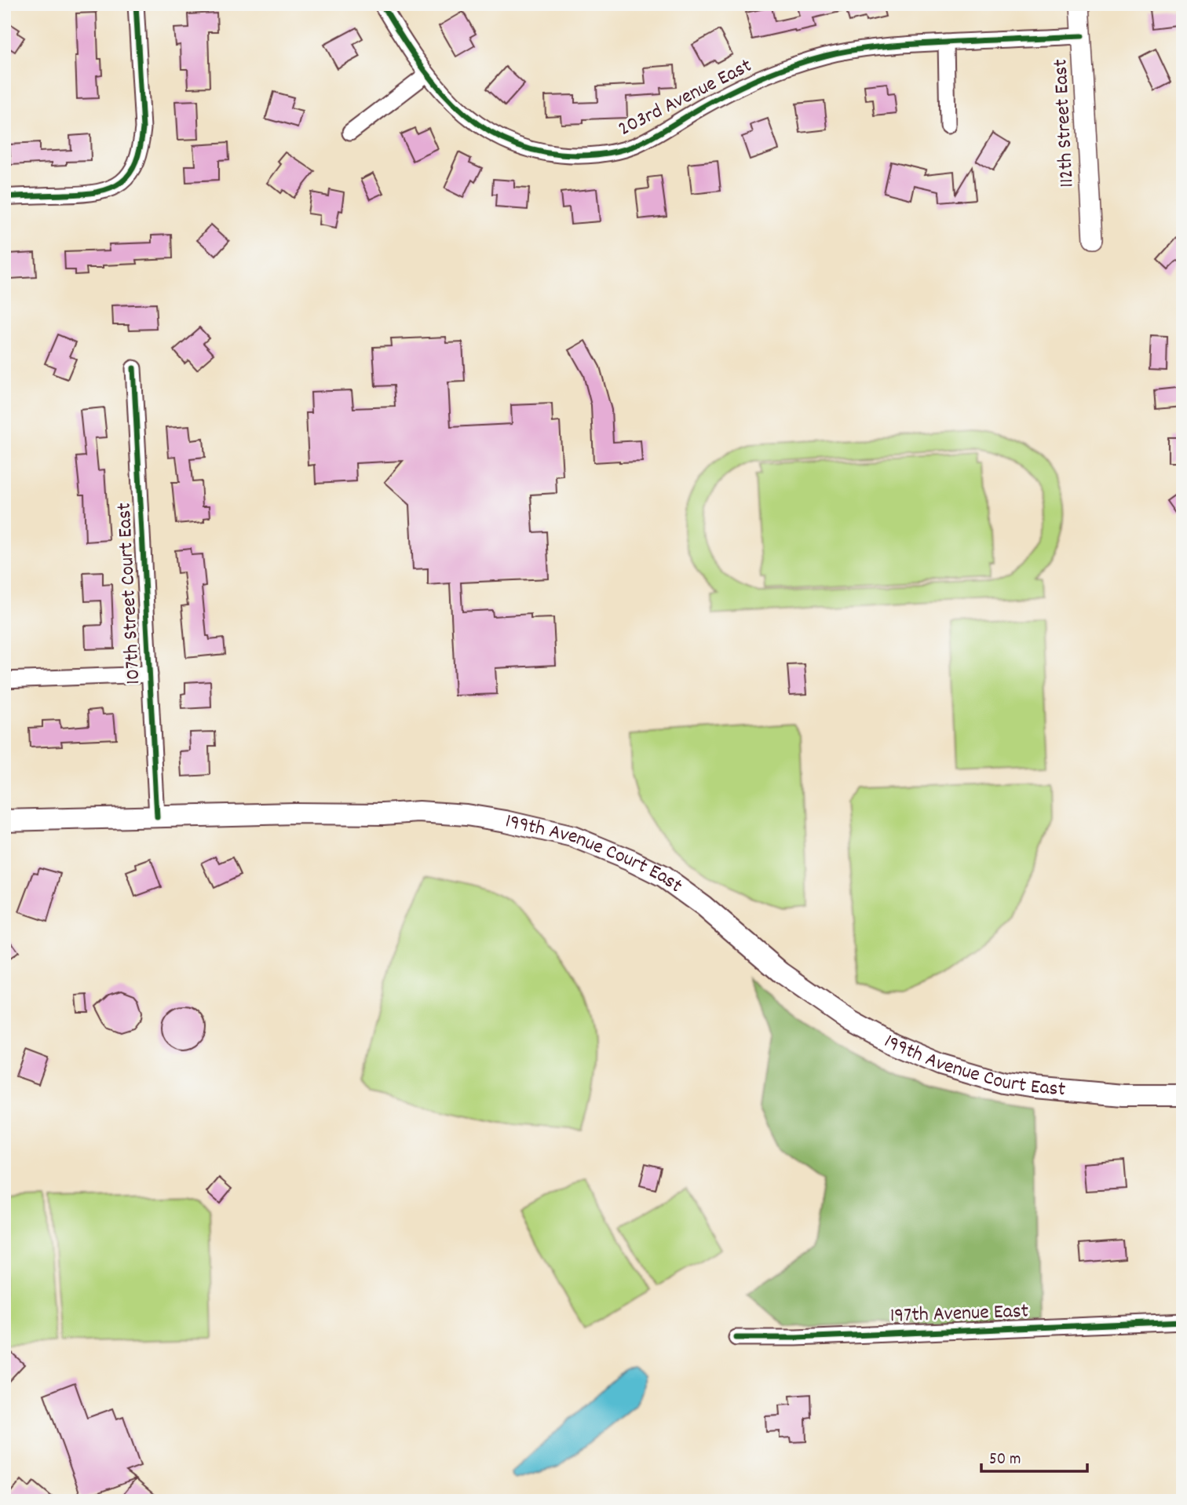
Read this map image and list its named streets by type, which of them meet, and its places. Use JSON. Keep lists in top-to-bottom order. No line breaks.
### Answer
{"streets":{"main road":["199th Avenue Court East"],"street":["203rd Avenue East","112th Street East","107th Street Court East","197th Avenue East"]},"crossings":[["203rd Avenue East","112th Street East"],["107th Street Court East","199th Avenue Court East"]],"scale_bar":"50 m"}
